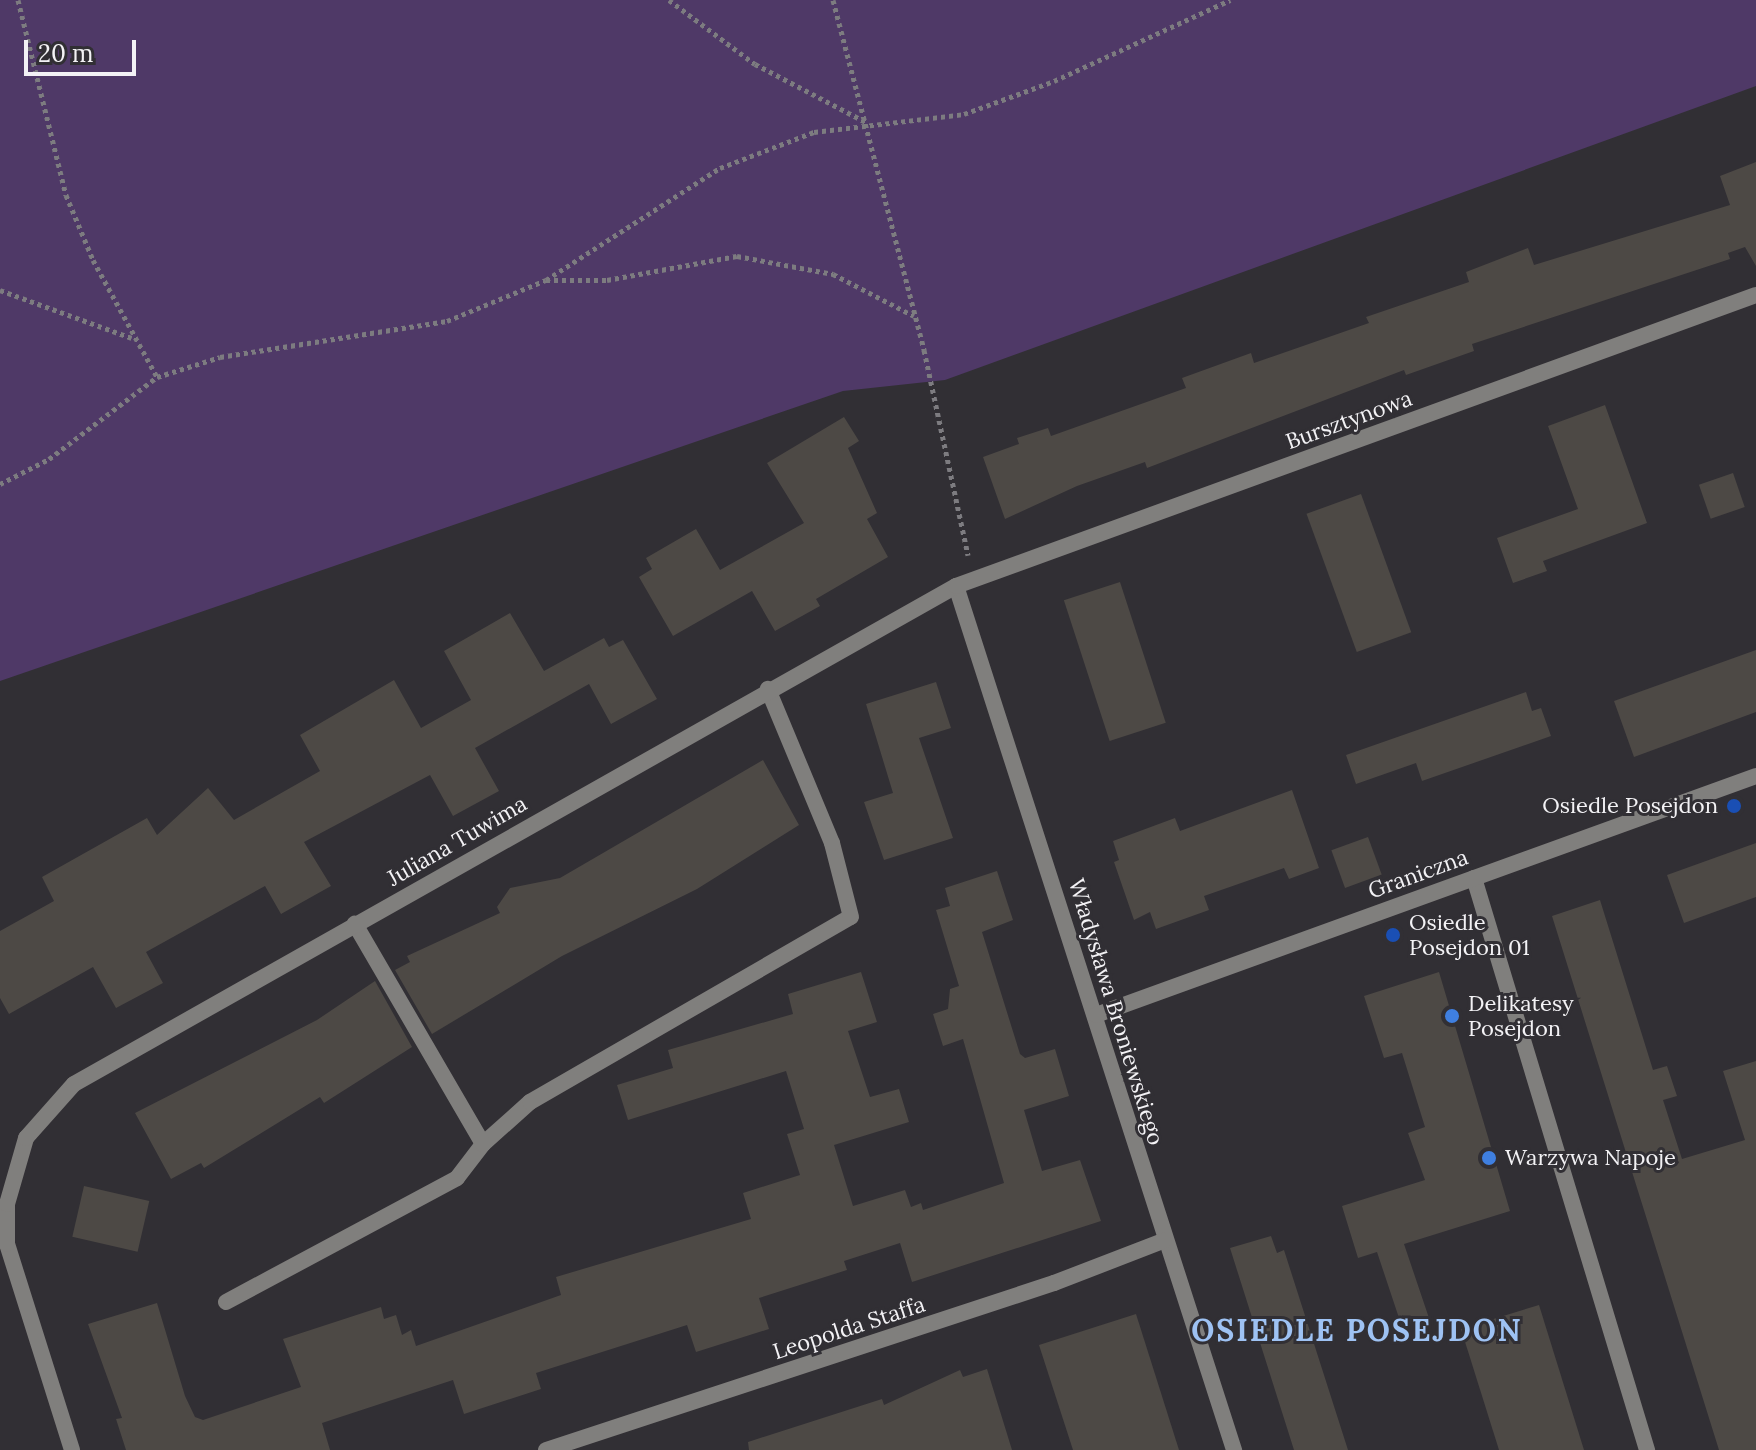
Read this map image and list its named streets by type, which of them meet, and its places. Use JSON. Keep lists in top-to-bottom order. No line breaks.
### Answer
{"streets":{"street":["Bursztynowa","Juliana Tuwima","Graniczna","Władysława Broniewskiego","Leopolda Staffa"]},"crossings":[["Bursztynowa","Juliana Tuwima"],["Bursztynowa","Władysława Broniewskiego"],["Juliana Tuwima","Władysława Broniewskiego"],["Graniczna","Władysława Broniewskiego"],["Władysława Broniewskiego","Leopolda Staffa"]],"districts":["OSIEDLE POSEJDON"],"places":["Osiedle Posejdon","Osiedle Posejdon 01","Delikatesy Posejdon","Warzywa Napoje"],"scale_bar":"20 m"}
